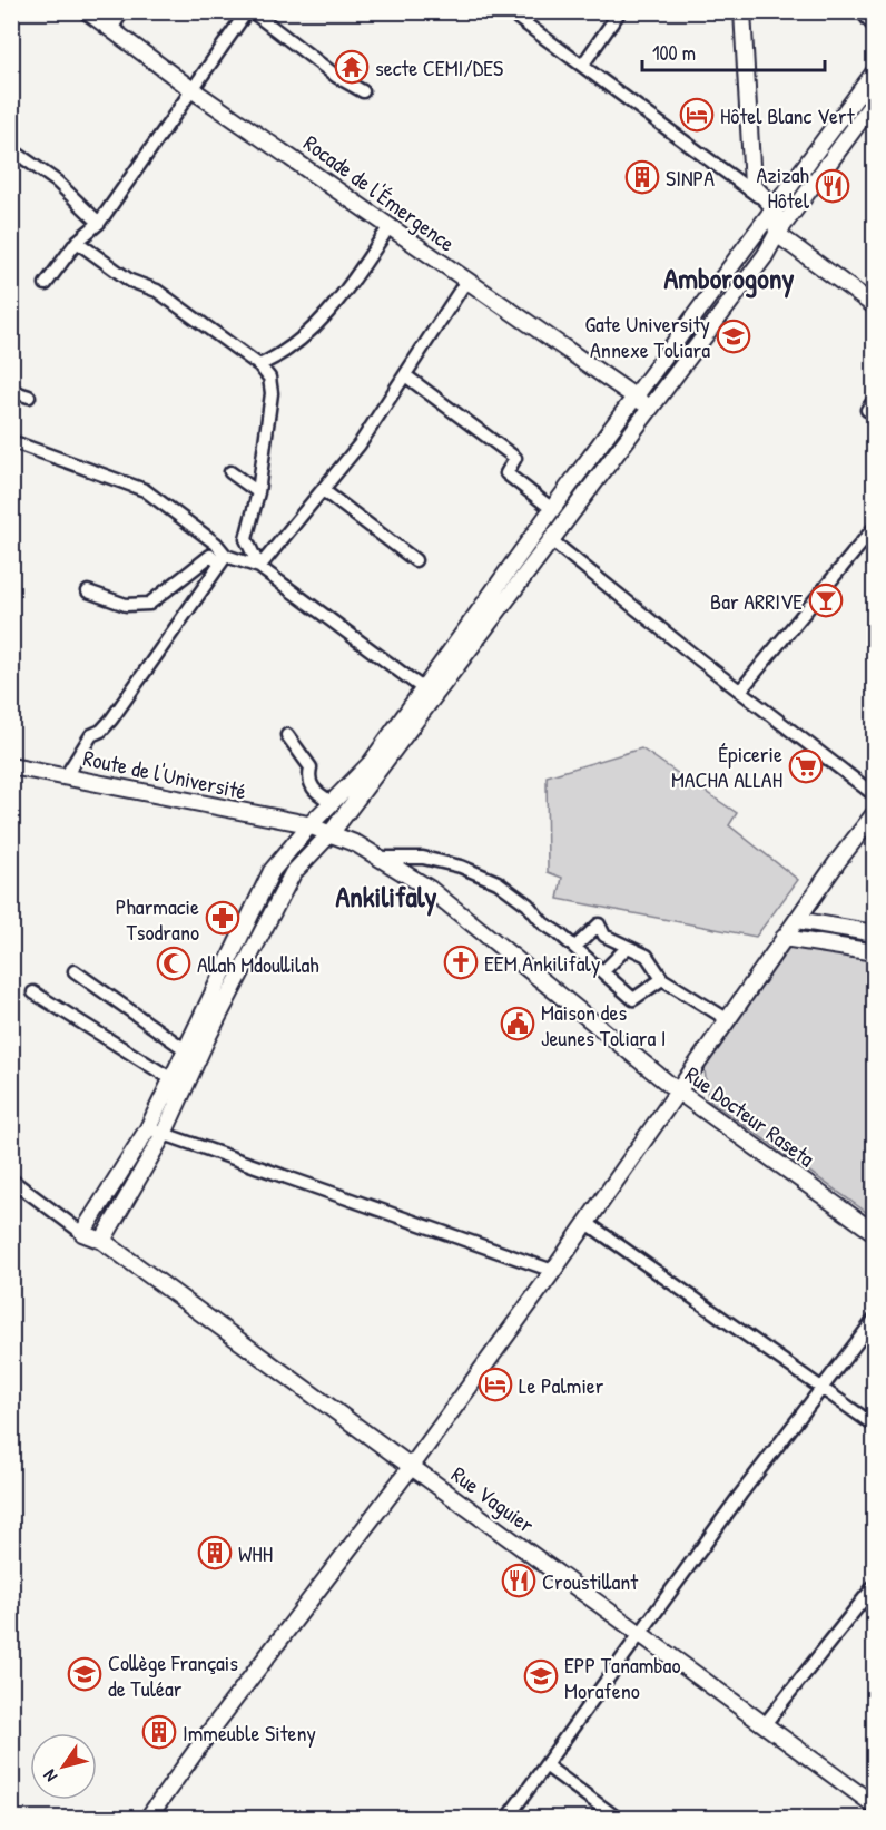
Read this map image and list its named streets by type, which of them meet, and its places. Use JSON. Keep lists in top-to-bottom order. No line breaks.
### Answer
{"streets":{"street":["Rocade de l'Émergence","Route de l'Université","Rue Docteur Raseta","Rue Vaguier"]},"crossings":[["Route de l'Université","Rue Docteur Raseta"]],"districts":["Amborogony","Ankilifaly"],"places":{"temple":["secte CEMI/DES"],"hotel":["Hôtel Blanc Vert","Le Palmier"],"building":["SINPA","WHH","Immeuble Siteny"],"restaurant":["Azizah Hôtel","Croustillant"],"school or university":["Gate University Annexe Toliara","Collège Français de Tuléar","EPP Tanambao Morafeno"],"bar":["Bar ARRIVE"],"supermarket":["Épicerie MACHA ALLAH"],"pharmacy":["Pharmacie Tsodrano"],"church":["EEM Ankilifaly"],"mosque":["Allah Mdoullilah"],"public building":["Maison des Jeunes Toliara I"]},"scale_bar":"100 m","north":"bottom left"}
